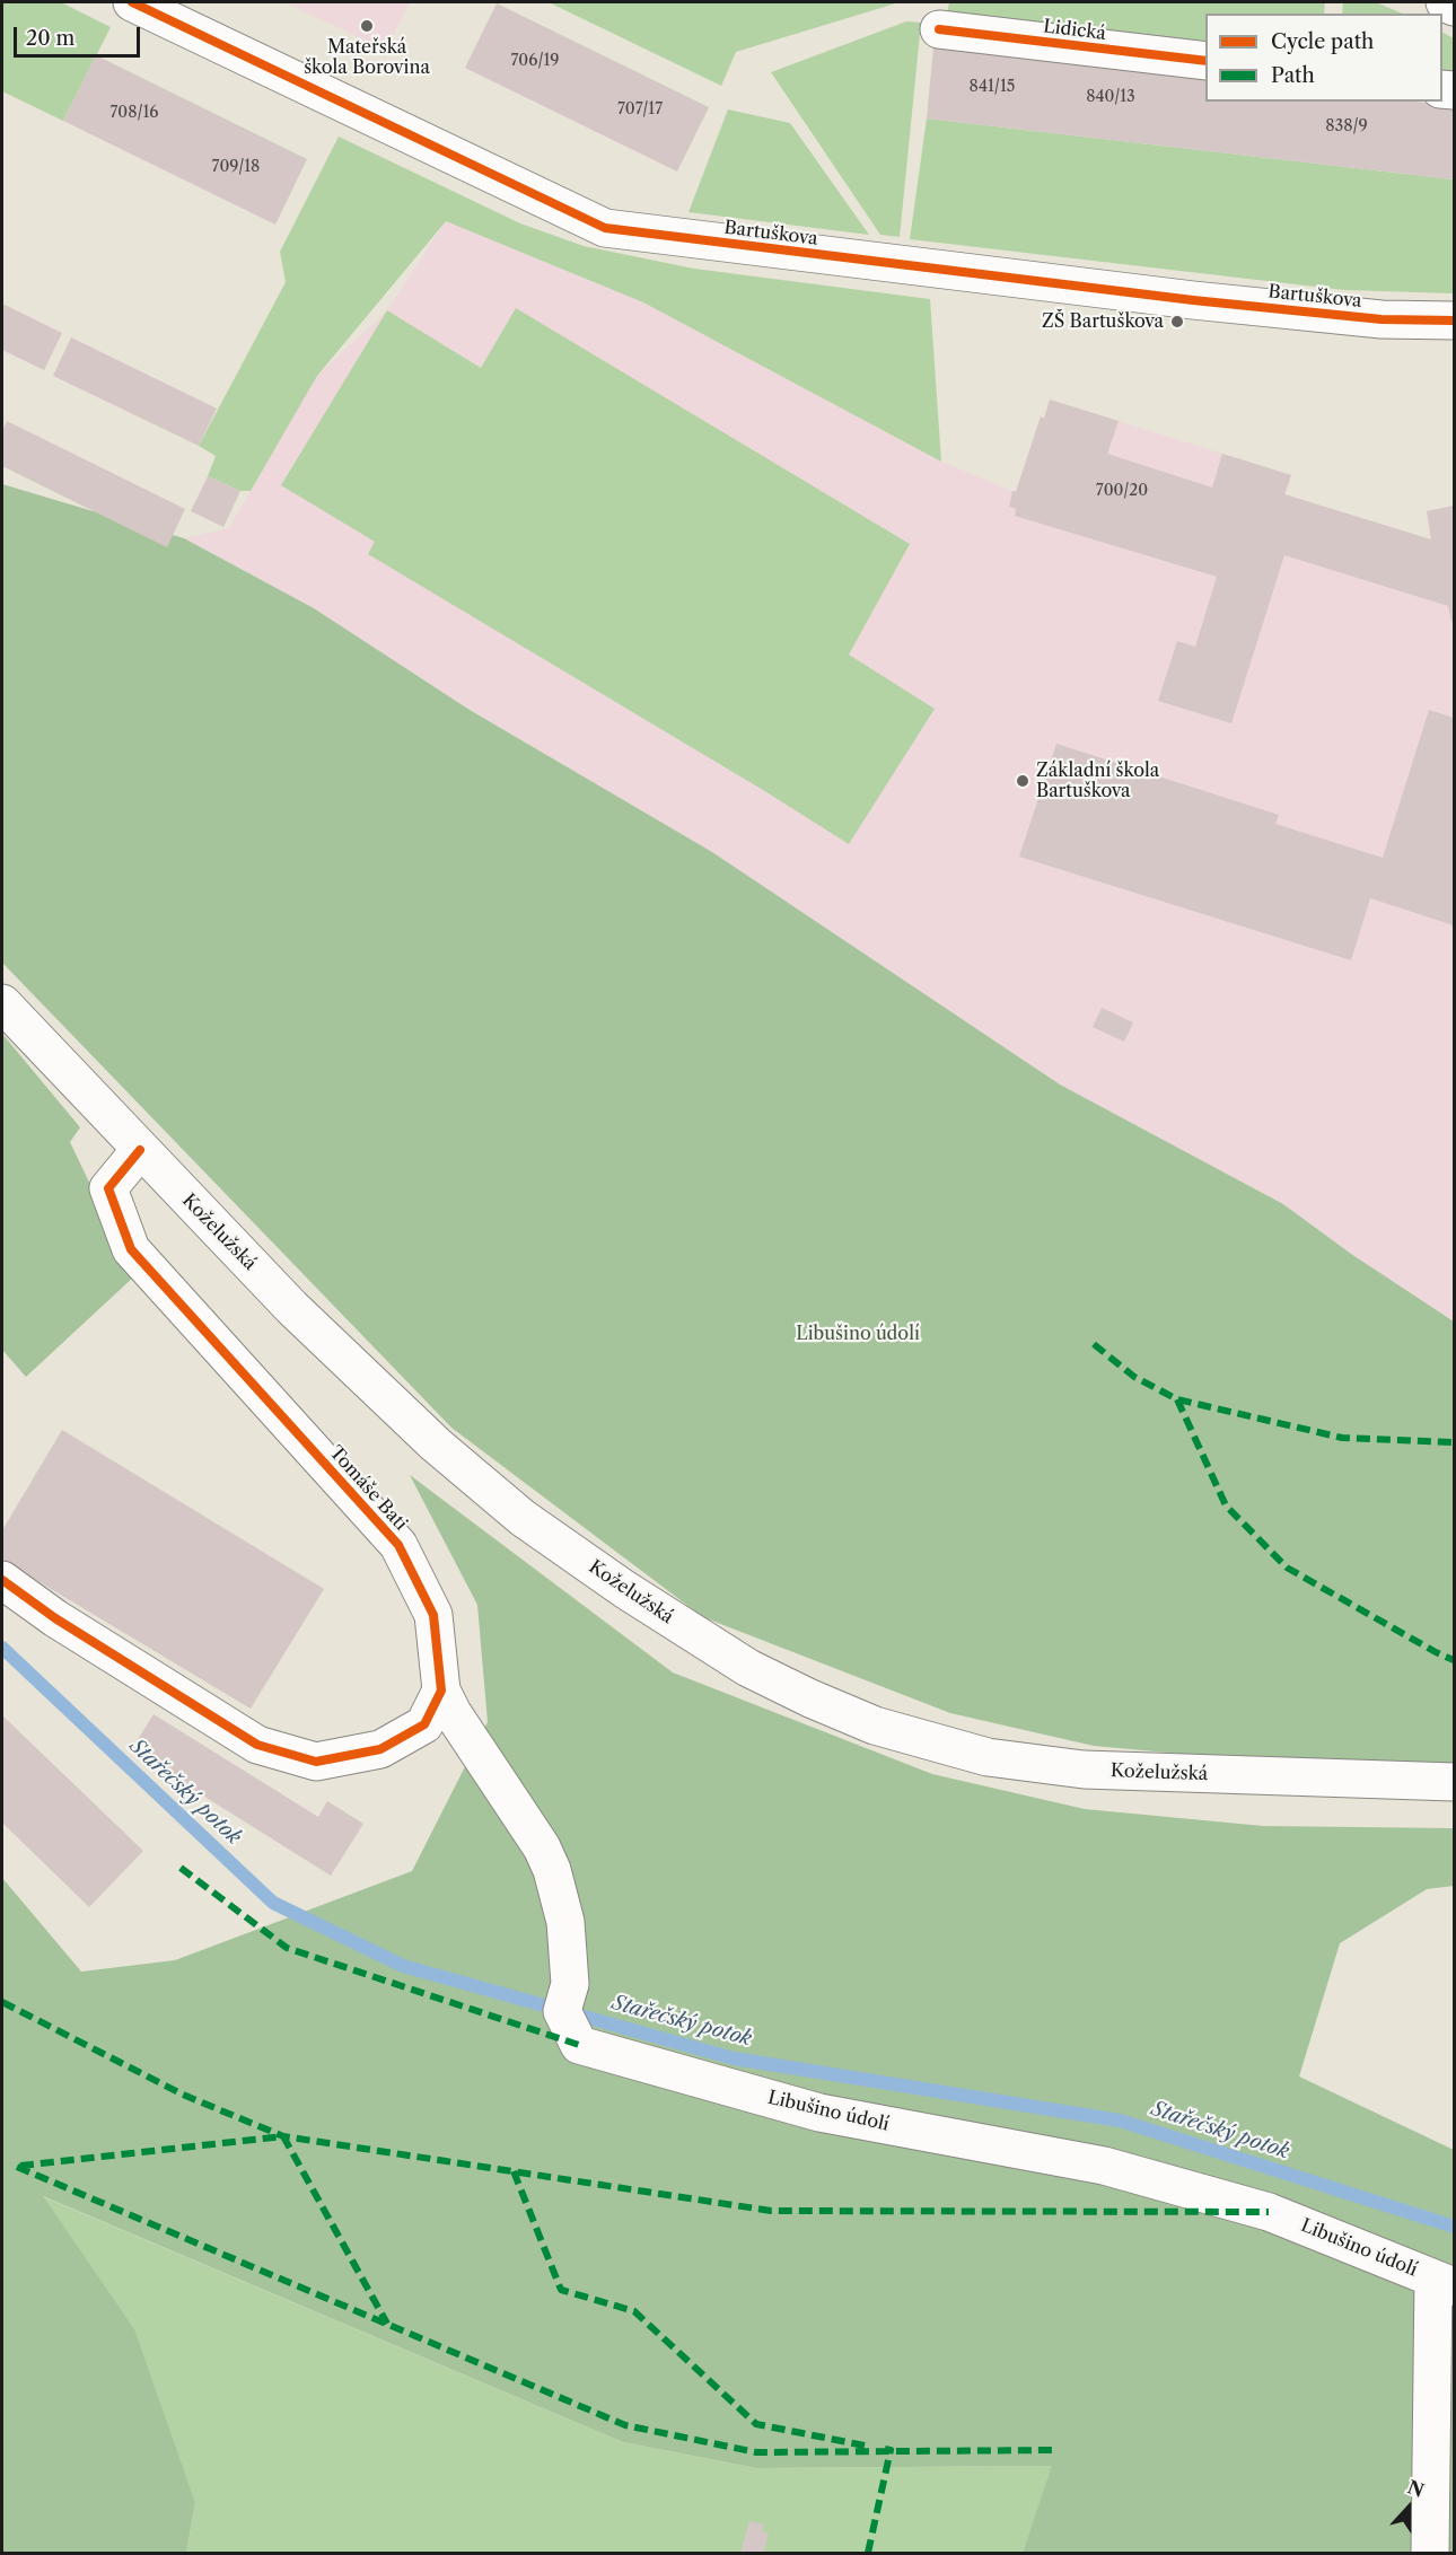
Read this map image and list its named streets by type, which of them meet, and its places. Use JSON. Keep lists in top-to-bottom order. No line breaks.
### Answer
{"streets":{"street":["Lidická","Bartuškova","Koželužská","Tomáše Bati","Libušino údolí"]},"crossings":[["Koželužská","Tomáše Bati"],["Tomáše Bati","Libušino údolí"]],"water":["Stařečský potok"],"parks":["Libušino údolí"],"places":["Mateřská škola Borovina","ZŠ Bartuškova","Základní škola Bartuškova"],"house_numbers":["706/19","841/15","840/13","707/17","708/16","838/9","709/18","700/20"],"legend":["Cycle path","Path"],"scale_bar":"20 m","north":"top"}
